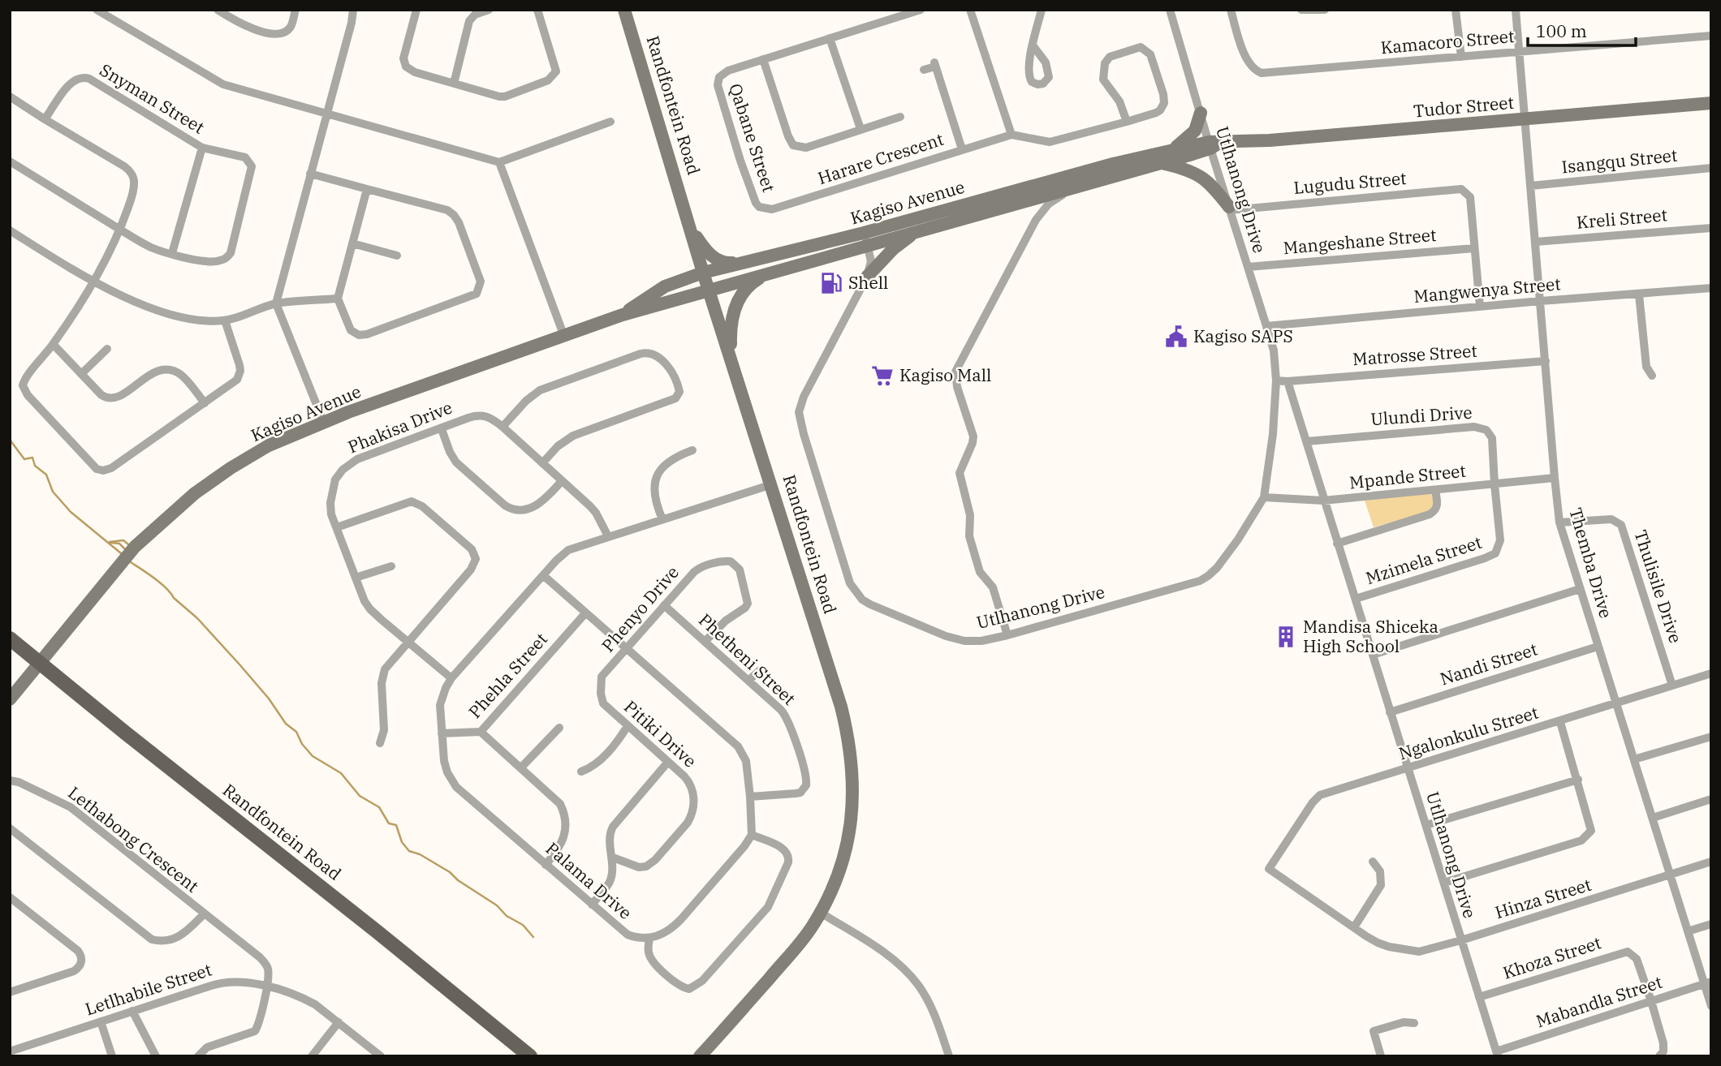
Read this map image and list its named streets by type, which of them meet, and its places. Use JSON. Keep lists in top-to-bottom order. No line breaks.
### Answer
{"streets":{"main road":["Randfontein Road"],"street":["Kamacoro Street","Snyman Street","Tudor Street","Qabane Street","Harare Crescent","Isangqu Street","Lugudu Street","Utlhanong Drive","Kagiso Avenue","Kreli Street","Mangeshane Street","Mangwenya Street","Matrosse Street","Ulundi Drive","Phakisa Drive","Mpande Street","Mzimela Street","Themba Drive","Thulisile Drive","Phenyo Drive","Phetheni Street","Nandi Street","Phehla Street","Ngalonkulu Street","Pitiki Drive","Lethabong Crescent","Palama Drive","Hinza Street","Khoza Street","Letlhabile Street","Mabandla Street"]},"crossings":[["Kamacoro Street","Themba Drive"],["Randfontein Road","Kagiso Avenue"],["Randfontein Road","Palama Drive"],["Tudor Street","Utlhanong Drive"],["Tudor Street","Kagiso Avenue"],["Tudor Street","Themba Drive"],["Qabane Street","Harare Crescent"],["Isangqu Street","Themba Drive"],["Lugudu Street","Utlhanong Drive"],["Lugudu Street","Mangeshane Street"],["Utlhanong Drive","Kagiso Avenue"],["Utlhanong Drive","Mangeshane Street"],["Utlhanong Drive","Mangwenya Street"],["Utlhanong Drive","Matrosse Street"],["Utlhanong Drive","Ulundi Drive"],["Utlhanong Drive","Mpande Street"],["Utlhanong Drive","Mzimela Street"],["Utlhanong Drive","Nandi Street"],["Utlhanong Drive","Ngalonkulu Street"],["Utlhanong Drive","Hinza Street"],["Utlhanong Drive","Khoza Street"],["Utlhanong Drive","Mabandla Street"],["Kreli Street","Themba Drive"],["Mangwenya Street","Themba Drive"],["Matrosse Street","Themba Drive"],["Ulundi Drive","Mpande Street"],["Ulundi Drive","Mzimela Street"],["Phakisa Drive","Palama Drive"],["Mpande Street","Themba Drive"],["Themba Drive","Thulisile Drive"],["Themba Drive","Nandi Street"],["Themba Drive","Ngalonkulu Street"],["Themba Drive","Hinza Street"],["Themba Drive","Mabandla Street"],["Thulisile Drive","Ngalonkulu Street"],["Phenyo Drive","Phetheni Street"],["Phenyo Drive","Pitiki Drive"],["Phehla Street","Palama Drive"],["Ngalonkulu Street","Hinza Street"],["Lethabong Crescent","Letlhabile Street"],["Khoza Street","Mabandla Street"]],"places":{"fuel station":["Shell"],"public building":["Kagiso SAPS"],"supermarket":["Kagiso Mall"],"building":["Mandisa Shiceka High School"]},"scale_bar":"100 m"}
